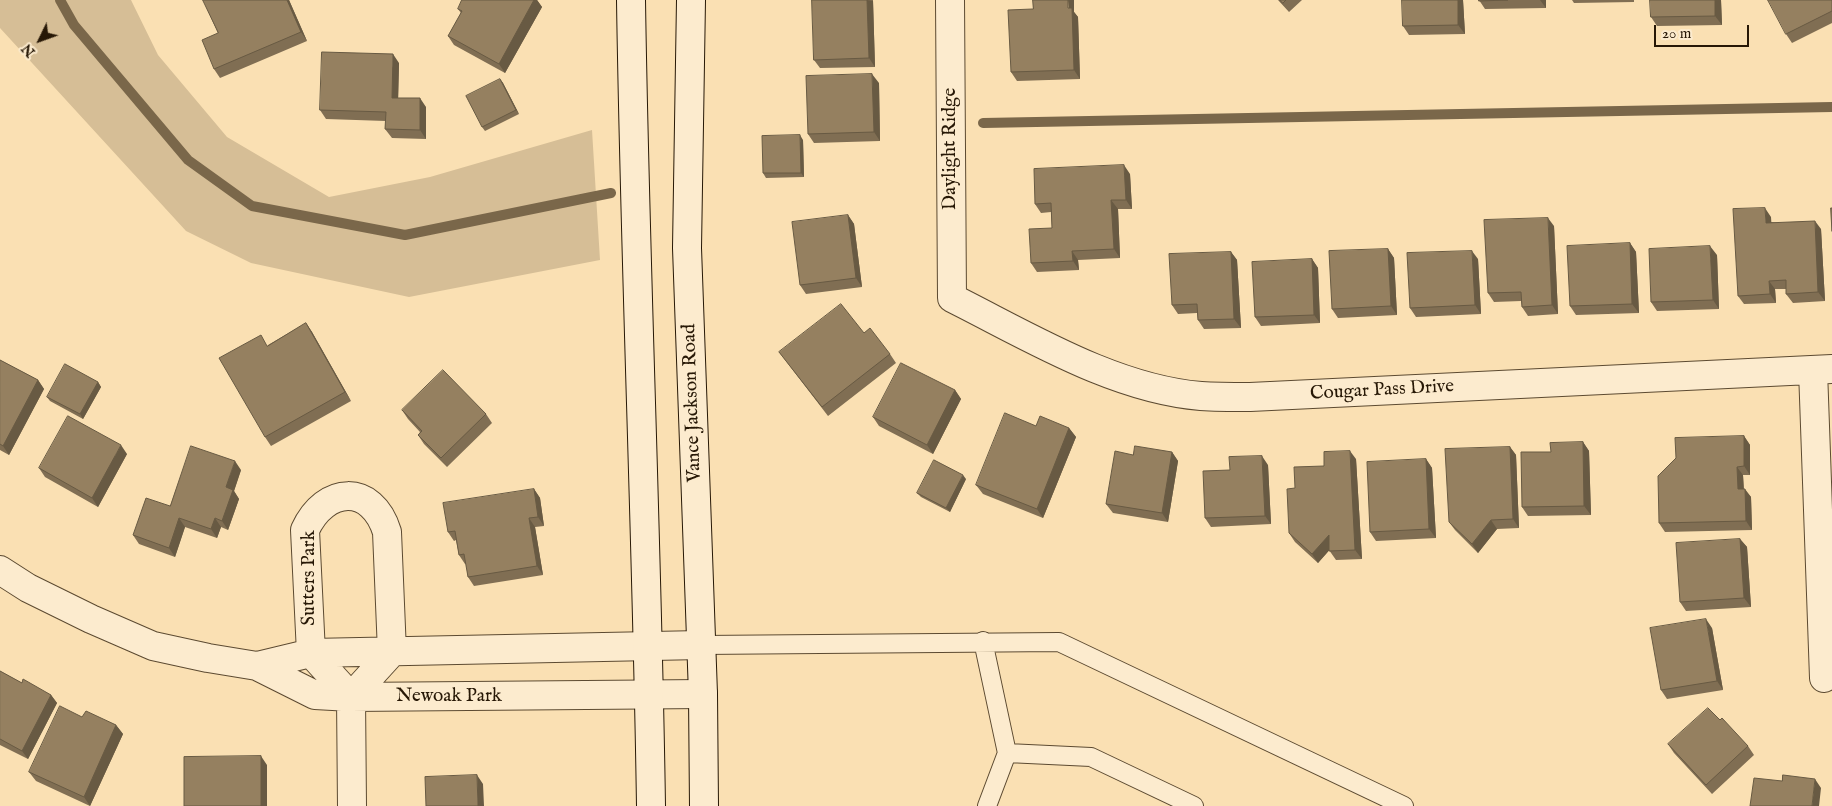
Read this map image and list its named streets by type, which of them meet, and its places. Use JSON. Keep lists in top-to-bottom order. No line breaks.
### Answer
{"streets":{"street":["Daylight Ridge","Cougar Pass Drive","Vance Jackson Road","Sutters Park","Newoak Park"]},"crossings":[["Daylight Ridge","Cougar Pass Drive"],["Vance Jackson Road","Newoak Park"],["Sutters Park","Newoak Park"]],"scale_bar":"20 m","north":"bottom left"}
